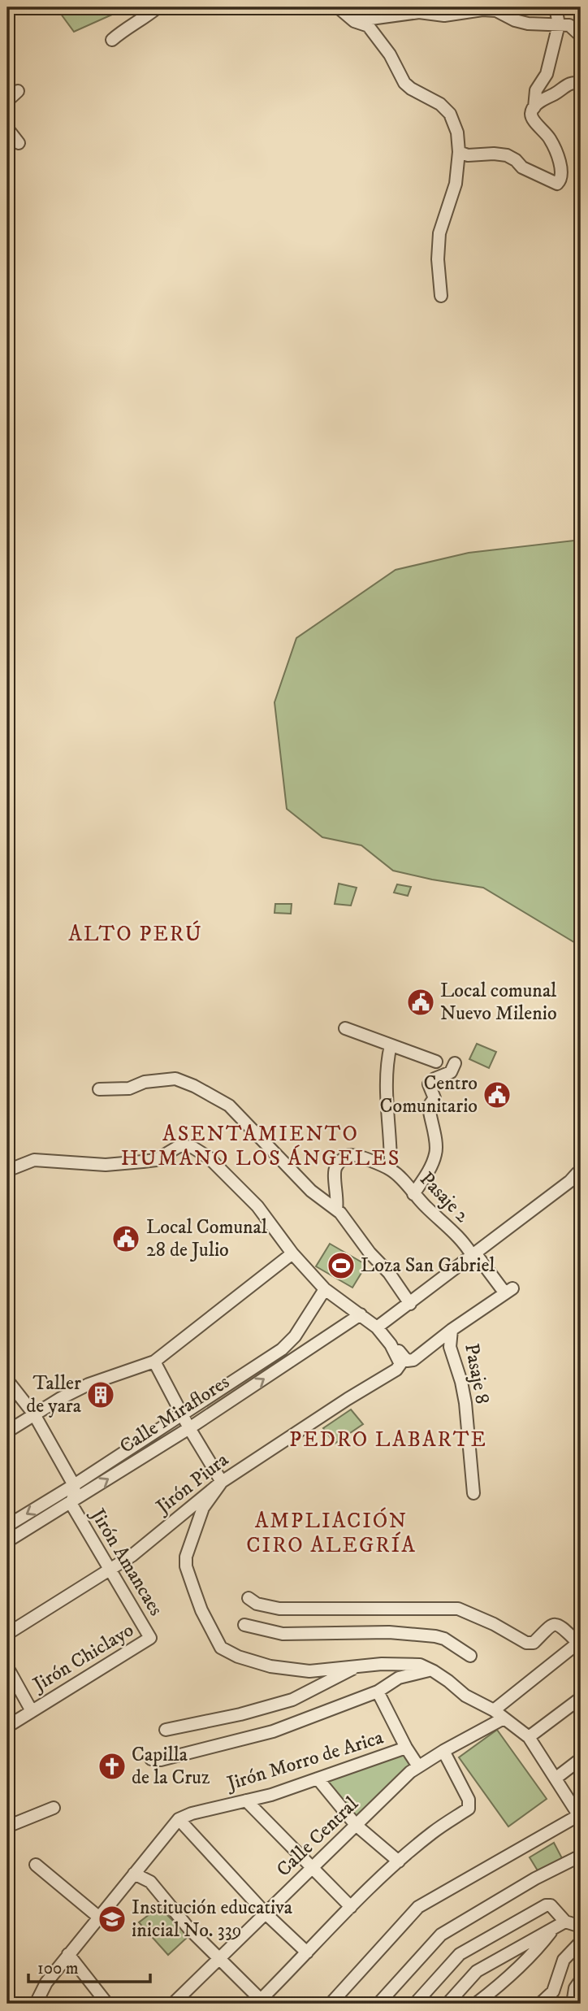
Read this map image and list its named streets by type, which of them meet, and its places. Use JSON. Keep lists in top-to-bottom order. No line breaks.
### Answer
{"streets":{"street":["Pasaje 2","Pasaje 8","Calle Miraflores","Jirón Piura","Jirón Amancaes","Jirón Chiclayo","Jirón Morro de Arica","Calle Central"]},"crossings":[["Pasaje 2","Pasaje 8"],["Calle Miraflores","Jirón Amancaes"],["Jirón Piura","Jirón Amancaes"],["Jirón Amancaes","Jirón Chiclayo"]],"districts":["ALTO PERÚ","ASENTAMIENTO HUMANO LOS ÁNGELES","PEDRO LABARTE","AMPLIACIÓN CIRO ALEGRÍA"],"places":{"public building":["Local comunal Nuevo Milenio","Centro Comunitario","Local Comunal 28 de Julio"],"sports":["Loza San Gabriel"],"building":["Taller de yara"],"church":["Capilla de la Cruz"],"school or university":["Institución educativa inicial No. 339"]},"scale_bar":"100 m"}
